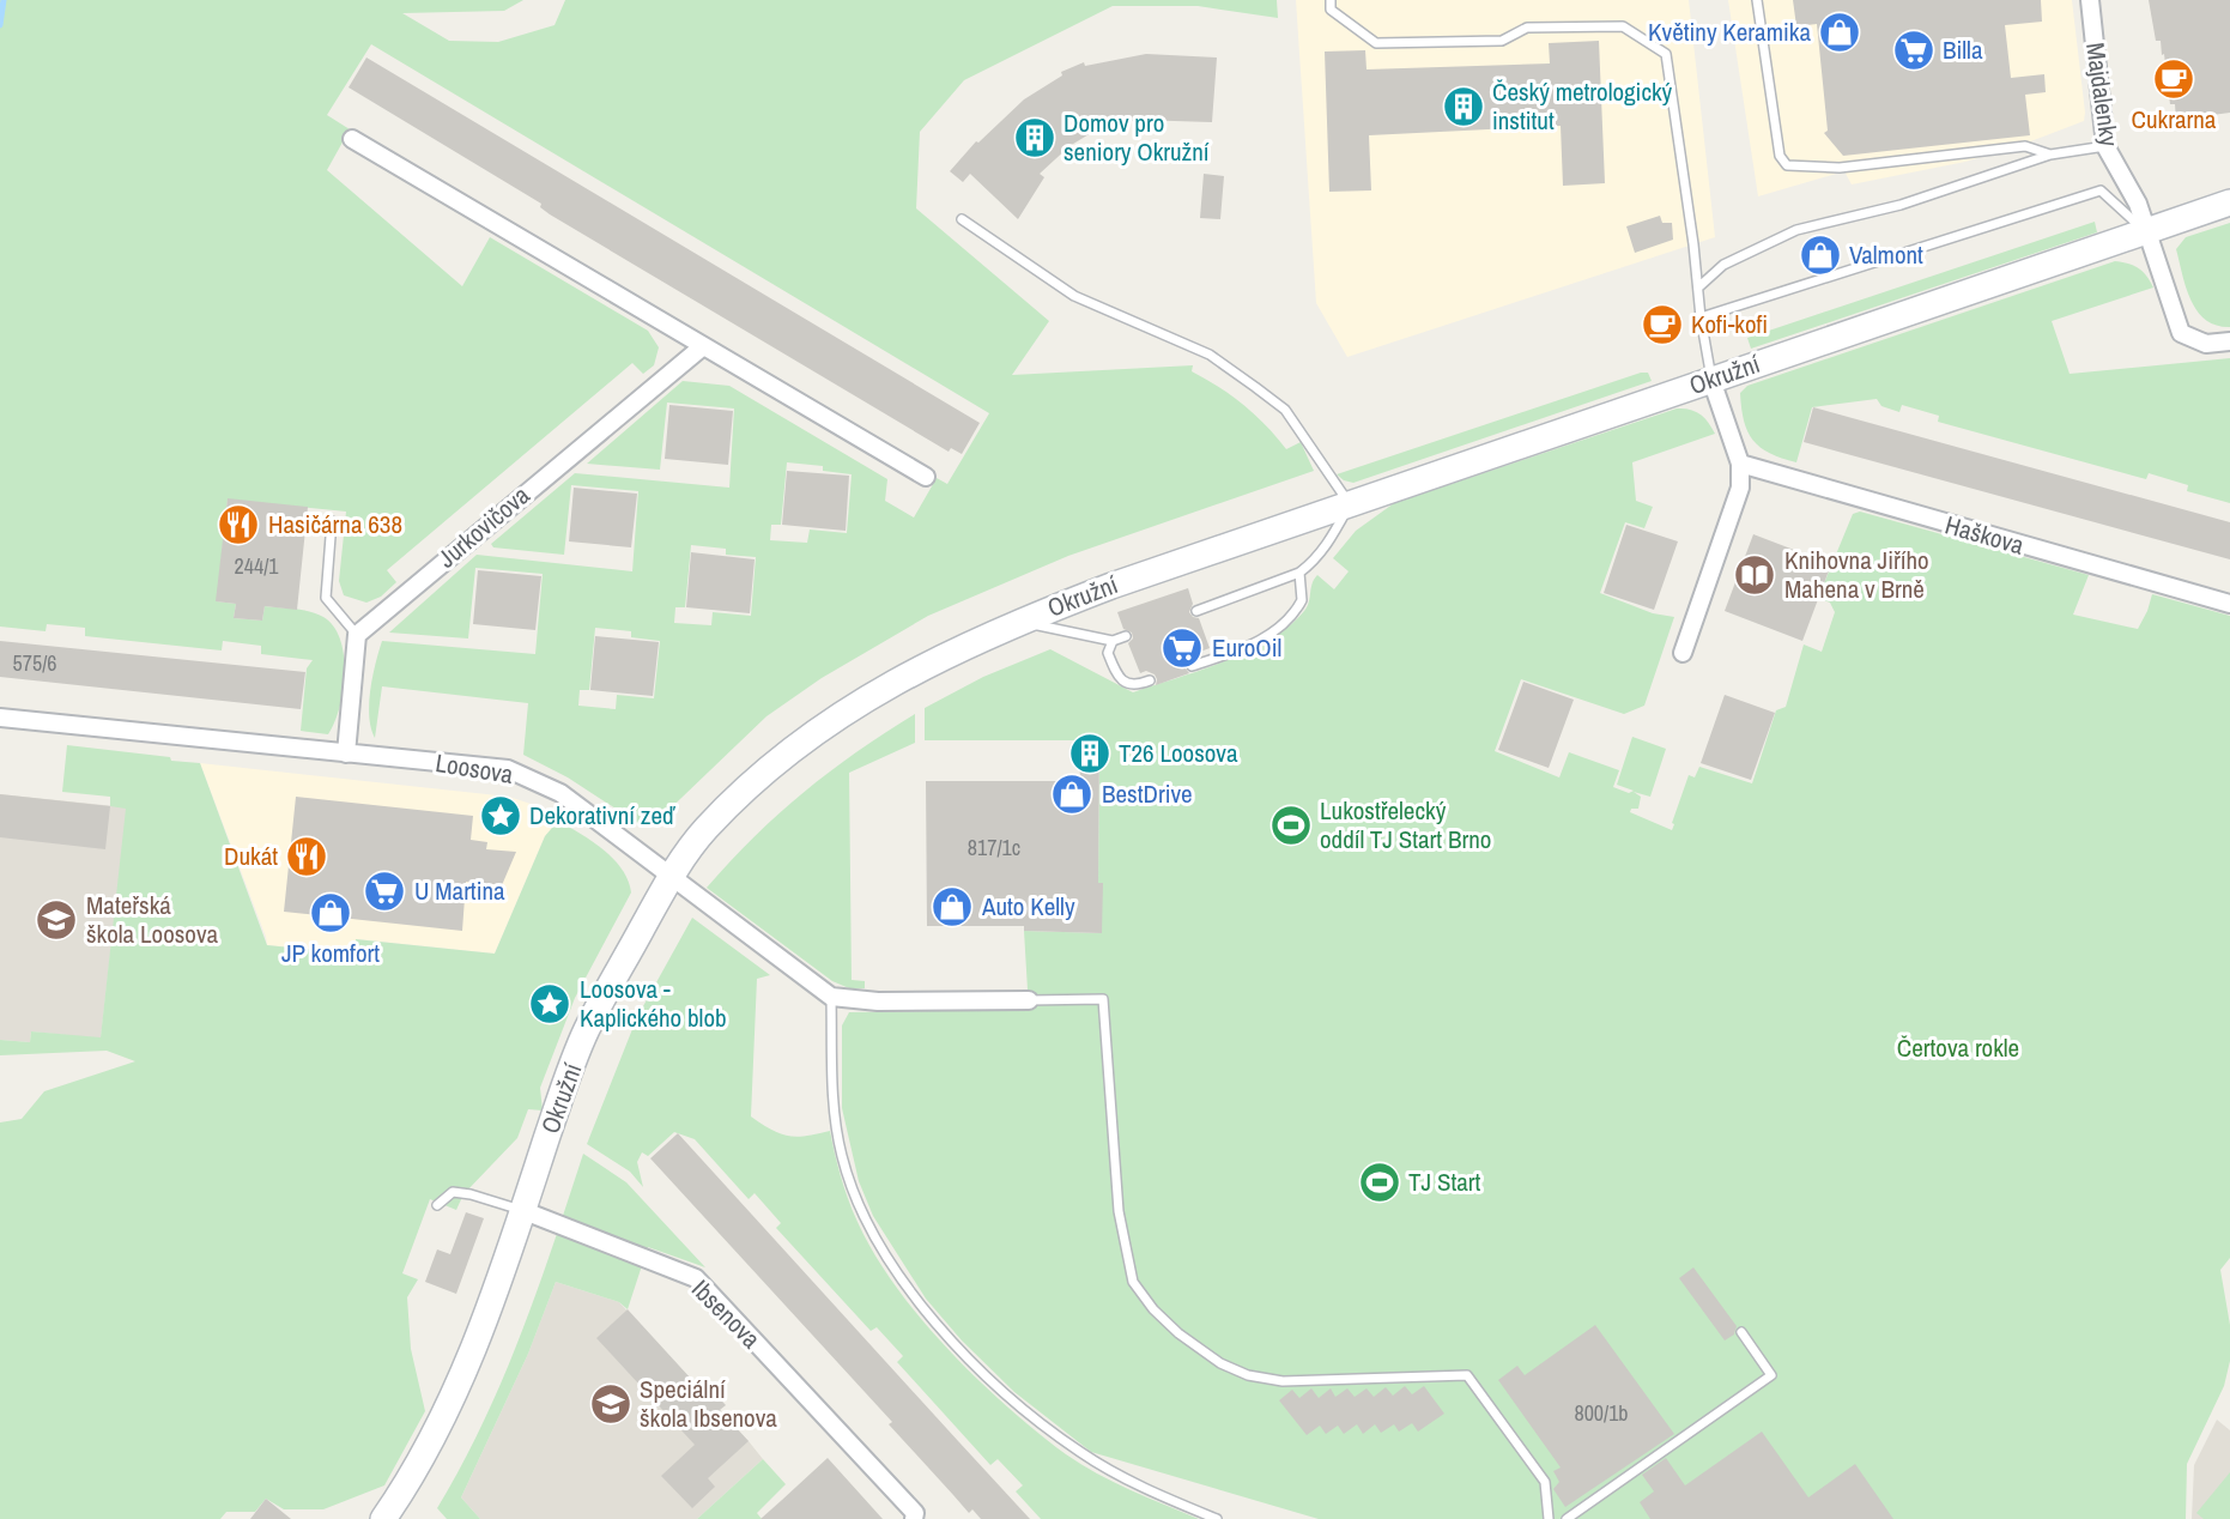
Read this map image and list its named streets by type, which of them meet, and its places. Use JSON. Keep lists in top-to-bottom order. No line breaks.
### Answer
{"streets":{"street":["Majdalenky","Okružní","Jurkovičova","Haškova","Loosova","Ibsenova"]},"crossings":[["Majdalenky","Okružní"],["Okružní","Loosova"],["Okružní","Ibsenova"]],"parks":["Čertova rokle"],"places":{"shop":["Květiny Keramika","Valmont","BestDrive","Auto Kelly","JP komfort"],"supermarket":["Billa","EuroOil","U Martina"],"cafe":["Cukrarna","Kofi-kofi"],"building":["Český metrologický institut","Domov pro seniory Okružní","T26 Loosova"],"restaurant":["Hasičárna 638","Dukát"],"library":["Knihovna Jiřího Mahena v Brně"],"place":["Dekorativní zeď","Loosova - Kaplického blob"],"sports":["Lukostřelecký oddíl TJ Start Brno","TJ Start"],"school or university":["Mateřská škola Loosova","Speciální škola Ibsenova"]},"house_numbers":["244/1","575/6","817/1c","800/1b"]}
